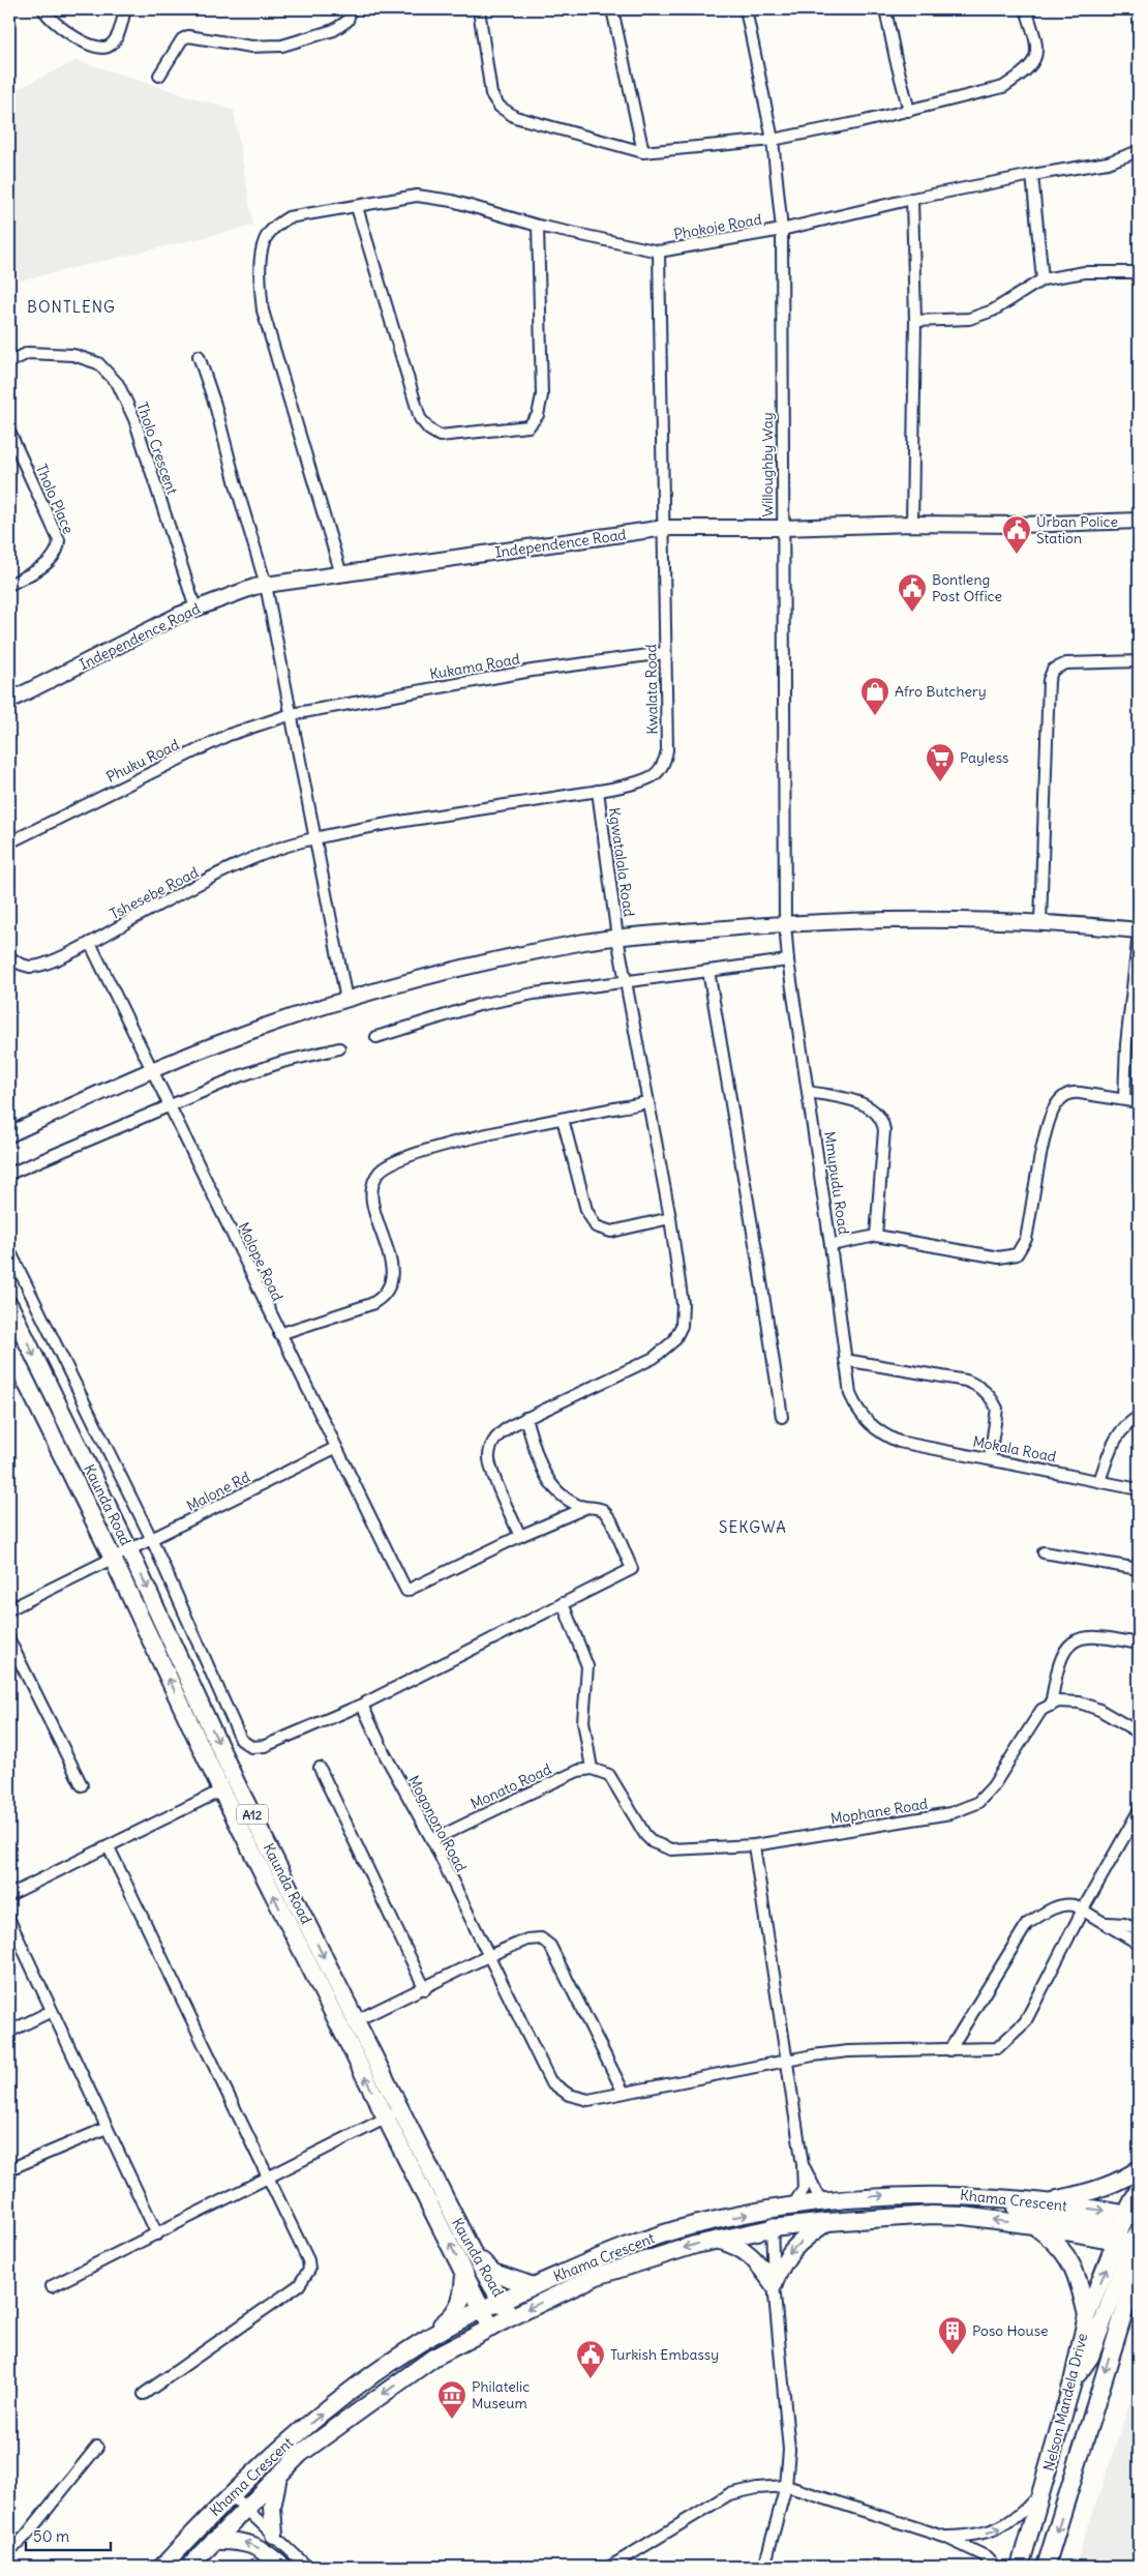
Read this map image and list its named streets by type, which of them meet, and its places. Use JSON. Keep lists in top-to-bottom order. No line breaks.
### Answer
{"streets":{"main road":["Kaunda Road","A12","Khama Crescent","Nelson Mandela Drive"],"street":["Phokoje Road","Tholo Crescent","Willoughby Way","Tholo Place","Independence Road","Kukama Road","Kwalata Road","Phuku Road","Kgwatalala Road","Tshesebe Road","Mmupudu Road","Molope Road","Mokala Road","Malone Rd","Monato Road","Mophane Road","Mogonono Road"]},"crossings":[["Phokoje Road","Willoughby Way"],["Phokoje Road","Kwalata Road"],["Tholo Crescent","Independence Road"],["Willoughby Way","Independence Road"],["Willoughby Way","Mmupudu Road"],["Independence Road","Kwalata Road"],["Kukama Road","Kwalata Road"],["Kukama Road","Phuku Road"],["Kwalata Road","Kgwatalala Road"],["Kwalata Road","Tshesebe Road"],["Kgwatalala Road","Molope Road"],["Tshesebe Road","Molope Road"],["Mmupudu Road","Mokala Road"],["Molope Road","Malone Rd"],["Malone Rd","Kaunda Road"],["Kaunda Road","Khama Crescent"],["Monato Road","Mophane Road"],["Monato Road","Mogonono Road"],["Khama Crescent","Nelson Mandela Drive"]],"districts":["BONTLENG","SEKGWA"],"places":{"public building":["Urban Police Station","Bontleng Post Office","Turkish Embassy"],"shop":["Afro Butchery"],"supermarket":["Payless"],"building":["Poso House"],"museum":["Philatelic Museum"]},"scale_bar":"50 m"}
